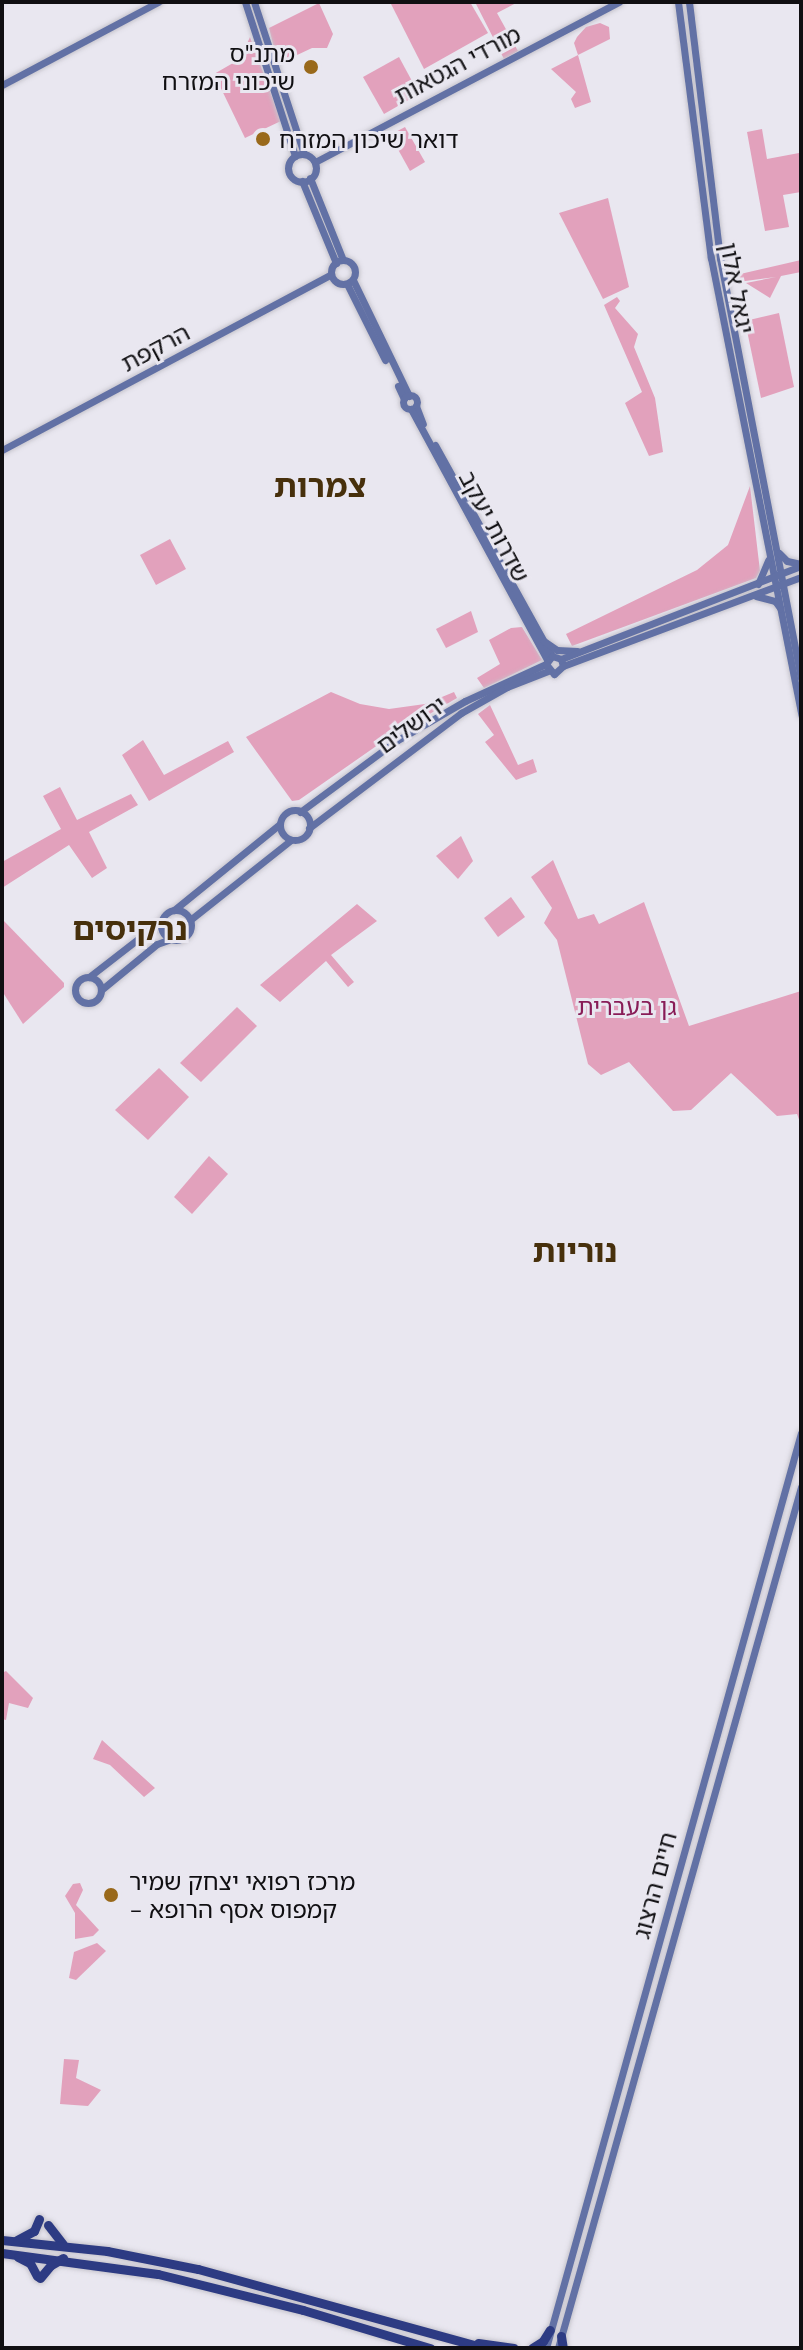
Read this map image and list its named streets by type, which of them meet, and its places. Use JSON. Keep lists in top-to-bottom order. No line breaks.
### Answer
{"streets":{"street":["מורדי הגטאות","יגאל אלון","הרקפת","שדרות יעקב","ירושלים","חיים הרצוג"]},"crossings":[["שדרות יעקב","ירושלים"]],"districts":["צמרות","נרקיסים","נוריות"],"parks":["גן בעברית"],"places":["מתנ\"ס שיכוני המזרח","דואר שיכון המזרח","מרכז רפואי יצחק שמיר – קמפוס אסף הרופא"]}
